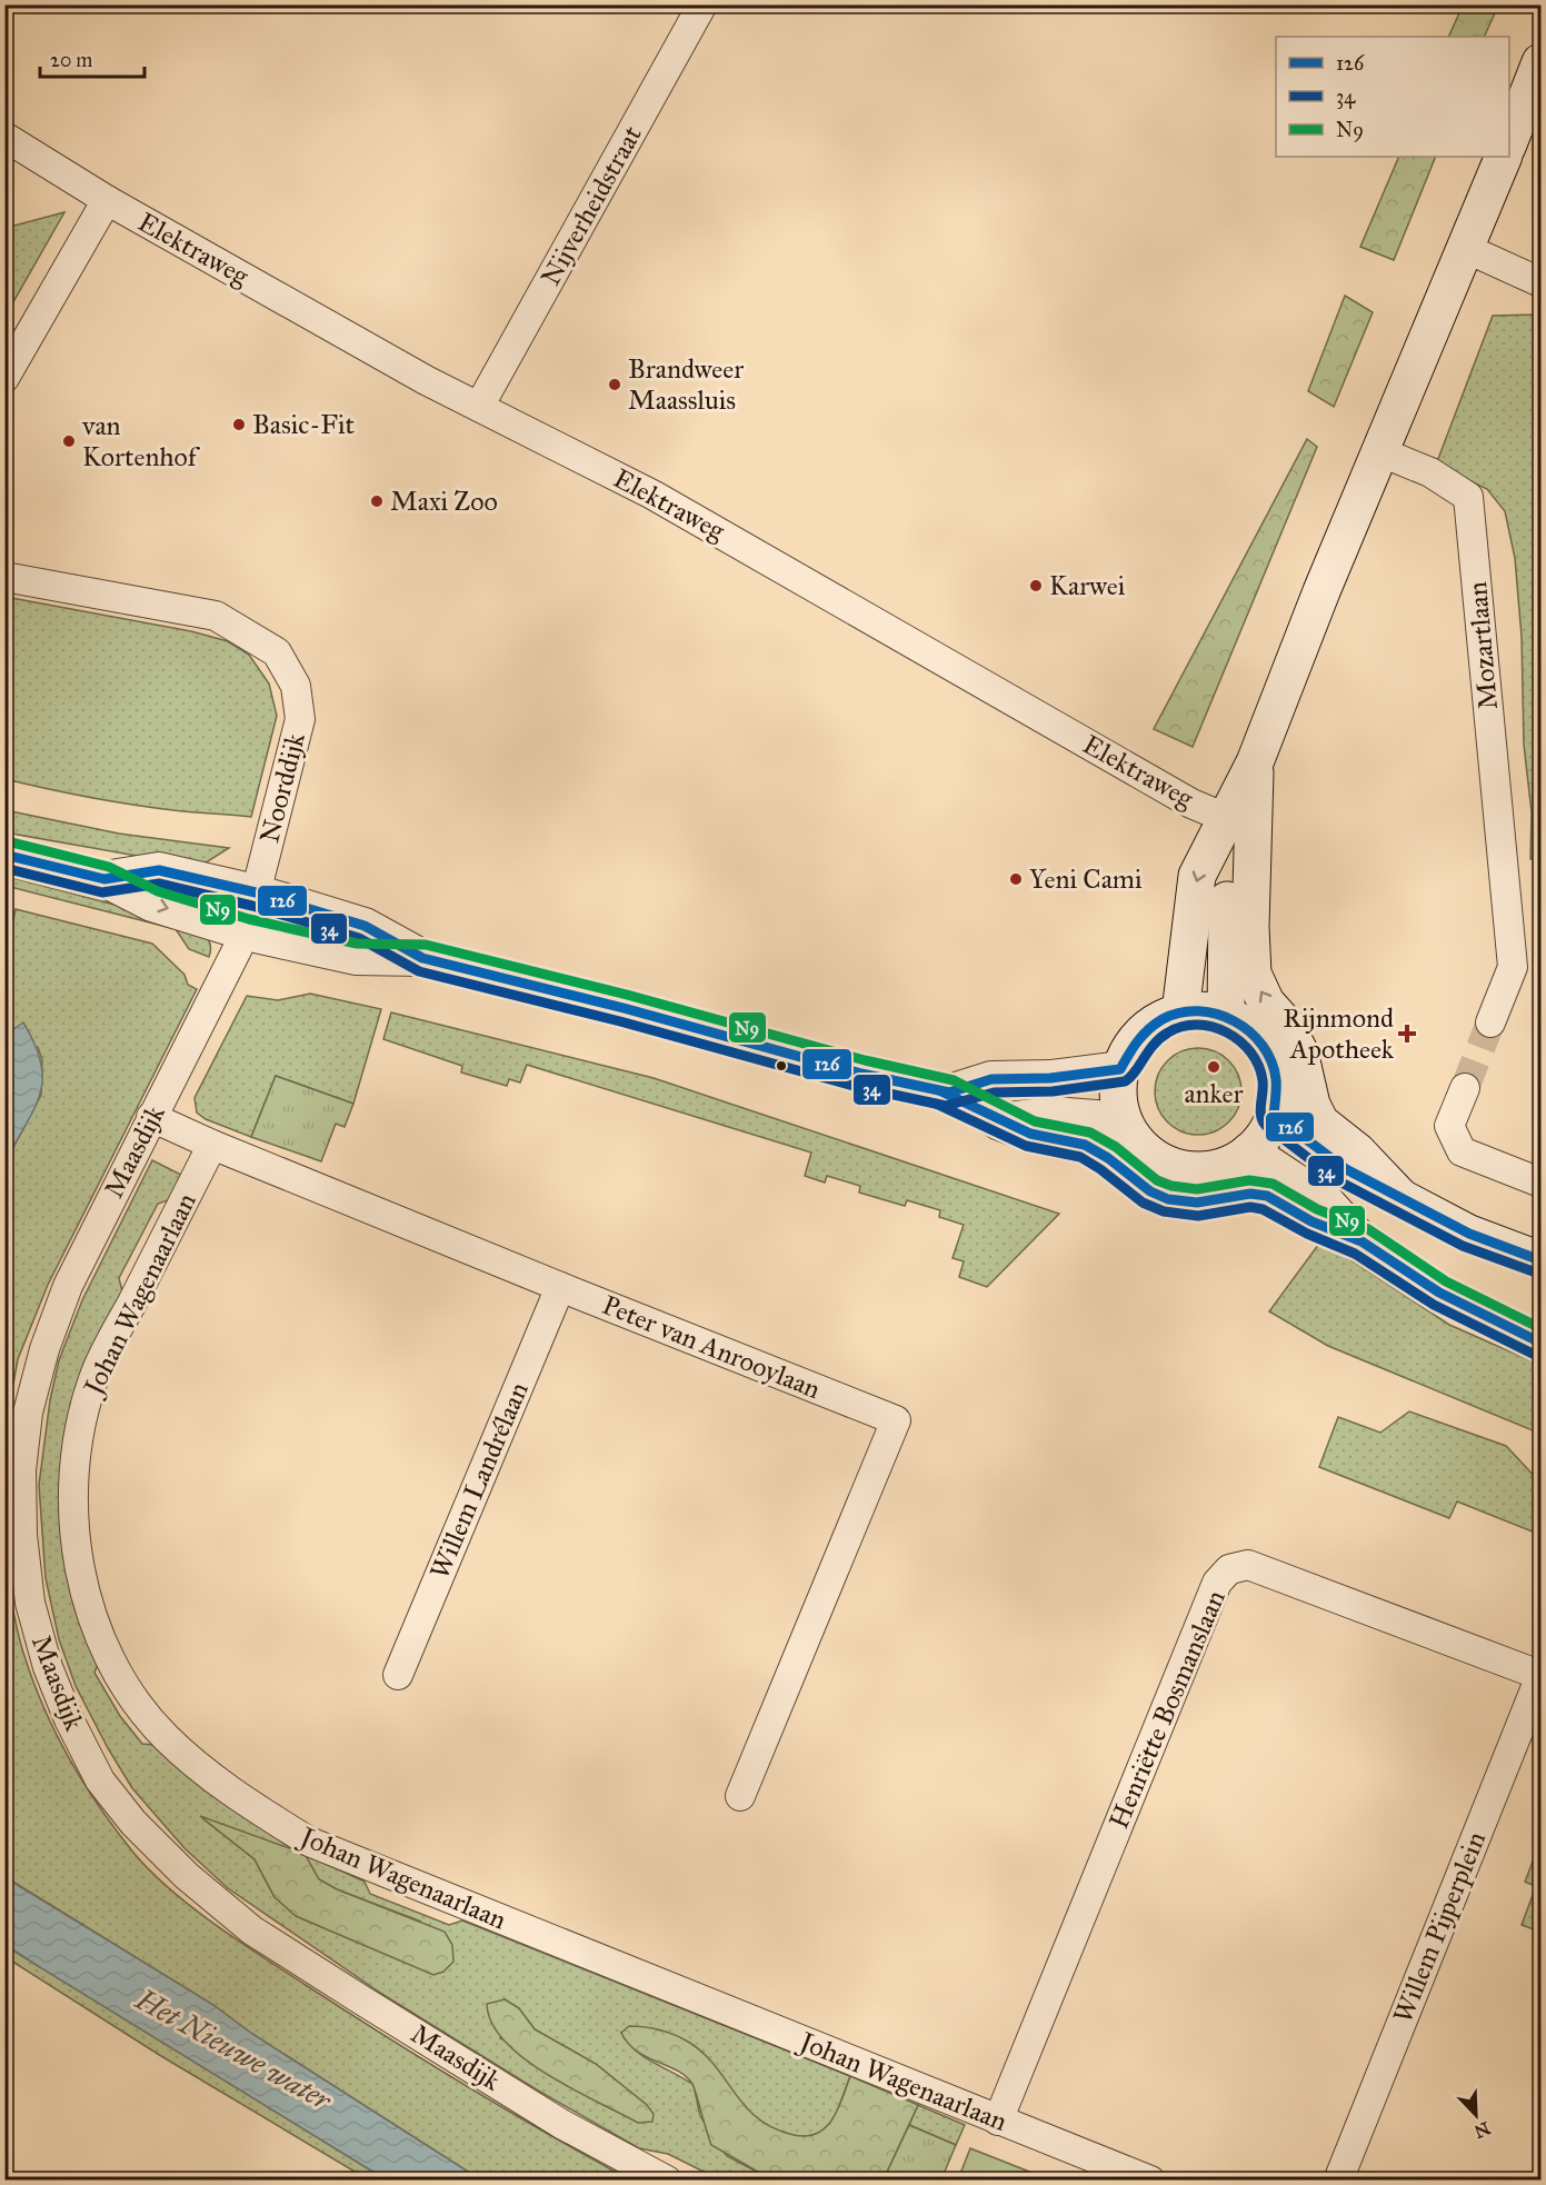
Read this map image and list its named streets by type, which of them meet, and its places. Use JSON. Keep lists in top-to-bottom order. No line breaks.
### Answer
{"streets":{"street":["Nijverheidstraat","Elektraweg","Mozartlaan","Noorddijk","Maasdijk","Johan Wagenaarlaan","Peter van Anrooylaan","Willem Landrélaan","Henriëtte Bosmanslaan","Willem Pijperplein"]},"crossings":[["Nijverheidstraat","Elektraweg"],["Noorddijk","Maasdijk"],["Maasdijk","Peter van Anrooylaan"],["Johan Wagenaarlaan","Peter van Anrooylaan"],["Johan Wagenaarlaan","Henriëtte Bosmanslaan"],["Peter van Anrooylaan","Willem Landrélaan"],["Henriëtte Bosmanslaan","Willem Pijperplein"]],"water":["Het Nieuwe water"],"places":{"other":["Brandweer Maassluis","Basic-Fit","van Kortenhof","Maxi Zoo","Karwei","Yeni Cami","anker"],"health":["Rijnmond Apotheek"]},"lines":["transit line N9","transit line 126","transit line 34"],"legend":["126","34","N9"],"scale_bar":"20 m","north":"bottom right"}
